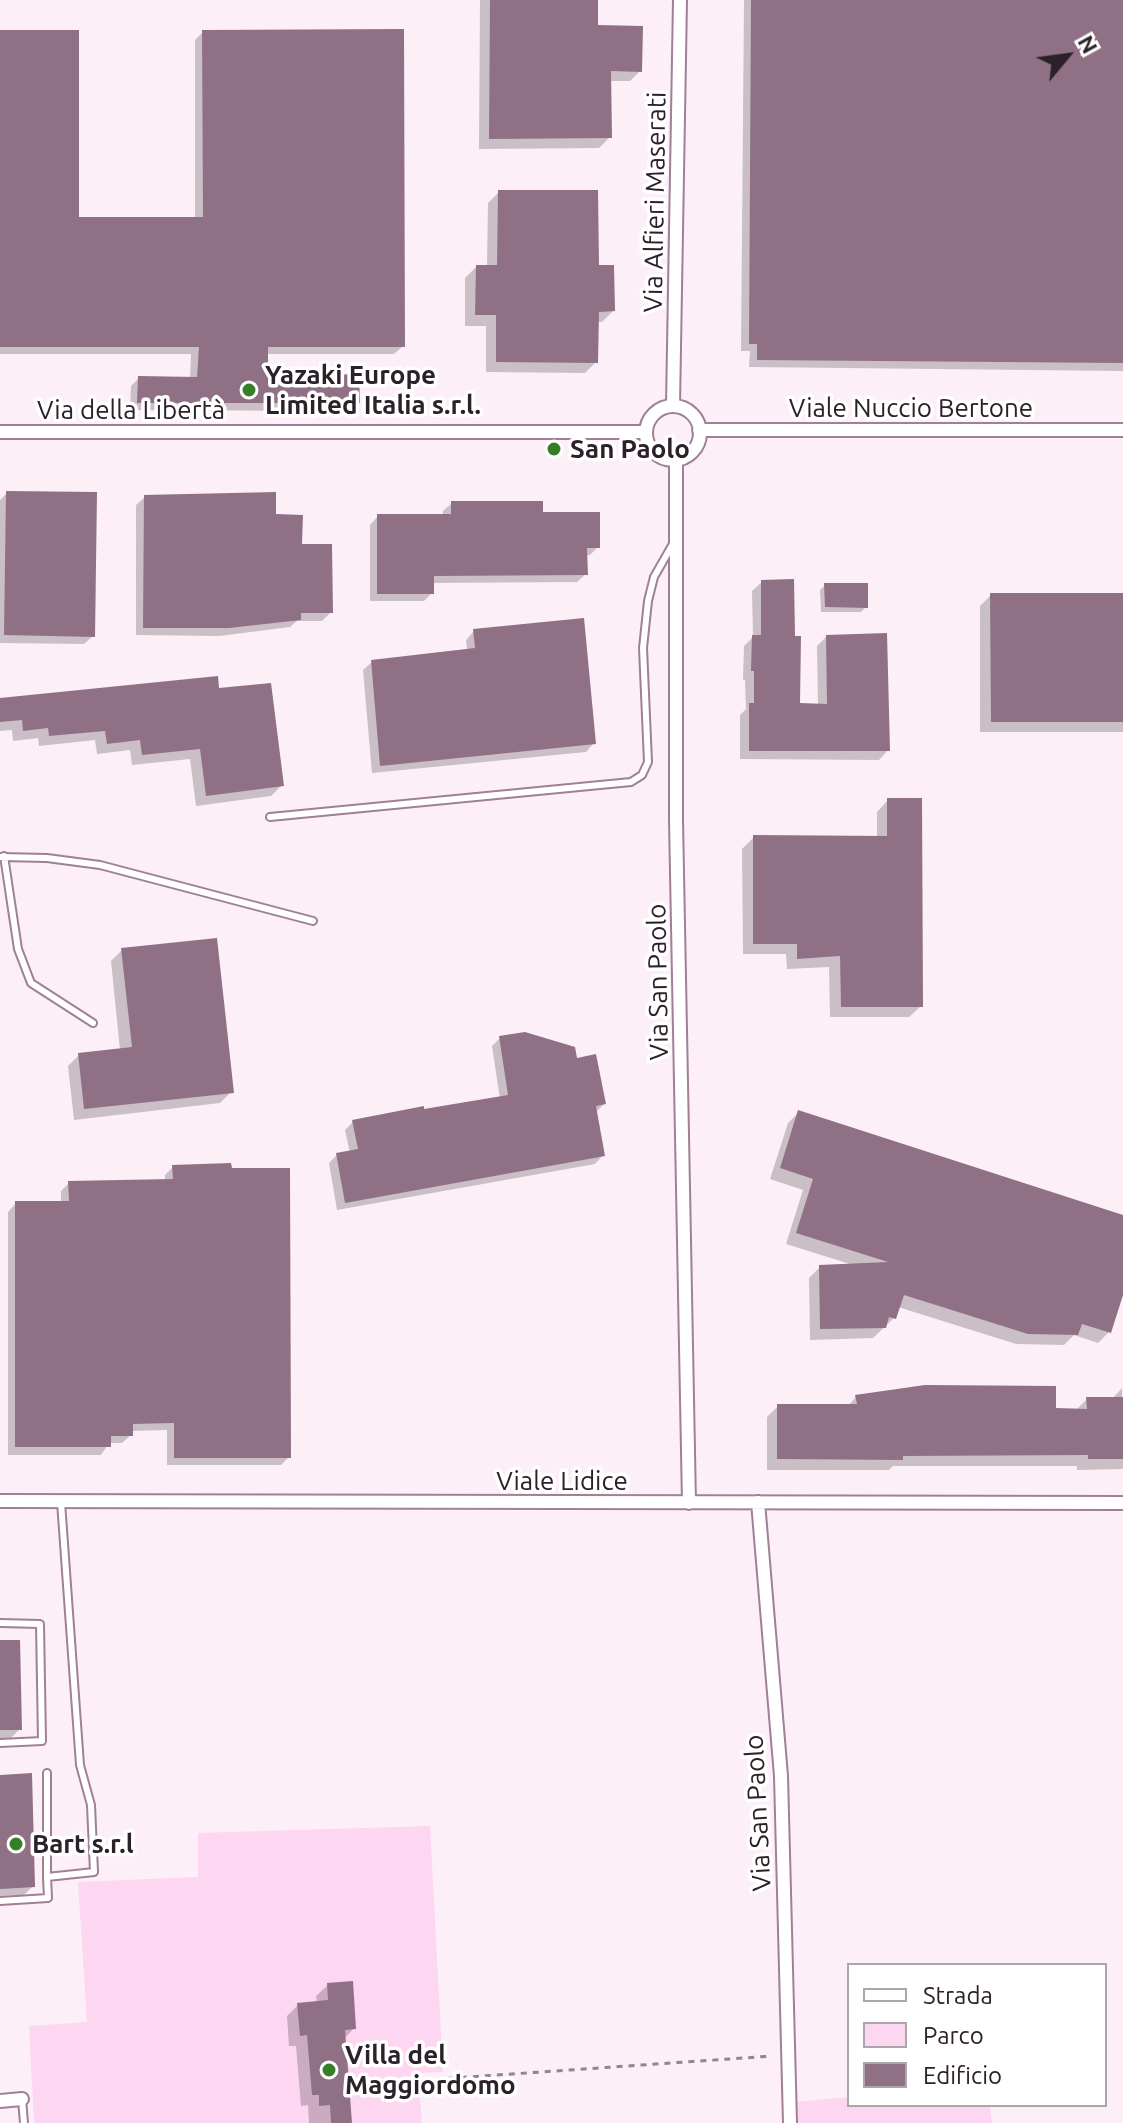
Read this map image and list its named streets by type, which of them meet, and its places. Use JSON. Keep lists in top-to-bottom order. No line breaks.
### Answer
{"streets":{"street":["Via Alfieri Maserati","Viale Nuccio Bertone","Via della Libertà","Via San Paolo","Viale Lidice"]},"crossings":[["Via Alfieri Maserati","Viale Nuccio Bertone"],["Via Alfieri Maserati","Via della Libertà"],["Via Alfieri Maserati","Via San Paolo"],["Viale Nuccio Bertone","Via della Libertà"],["Viale Nuccio Bertone","Via San Paolo"],["Via della Libertà","Via San Paolo"],["Via San Paolo","Viale Lidice"]],"places":["Yazaki Europe Limited Italia s.r.l.","San Paolo","Bart s.r.l","Villa del Maggiordomo"],"legend":["Strada","Parco","Edificio"],"north":"top right"}
